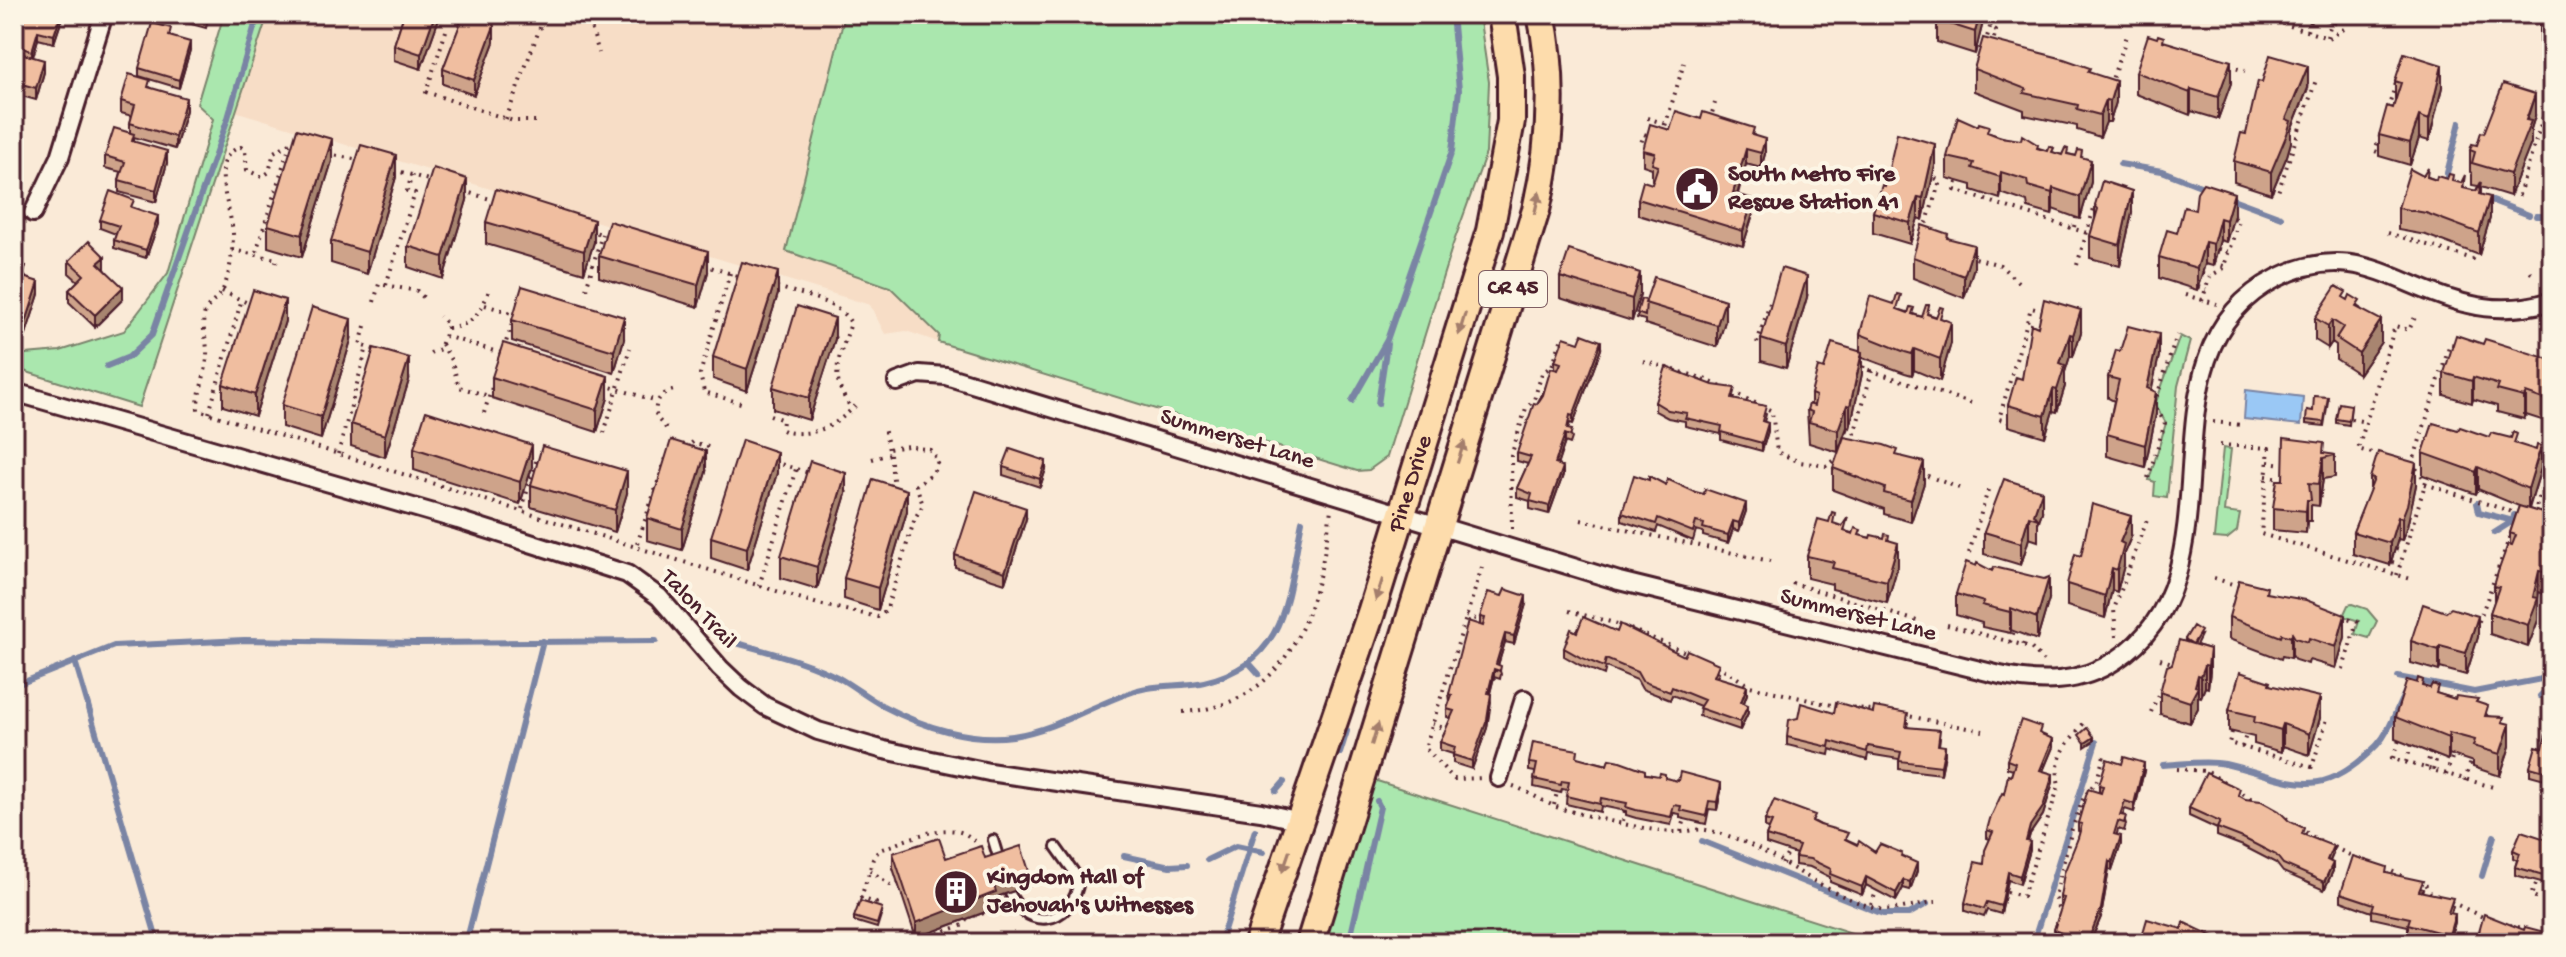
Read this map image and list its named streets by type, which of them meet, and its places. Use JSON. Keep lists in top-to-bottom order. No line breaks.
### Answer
{"streets":{"main road":["CR 45","Pine Drive"],"street":["Summerset Lane","Talon Trail"]},"crossings":[["Summerset Lane","Pine Drive"],["Pine Drive","Talon Trail"]],"places":{"public building":["South Metro Fire Rescue Station 41"],"building":["Kingdom Hall of Jehovah's Witnesses"]}}
